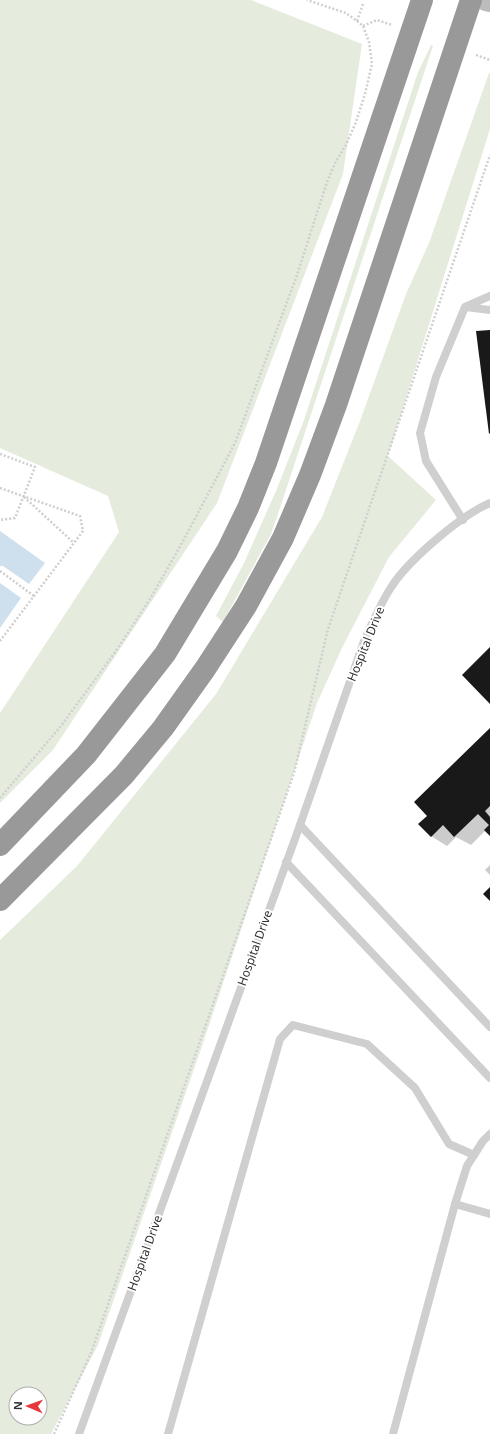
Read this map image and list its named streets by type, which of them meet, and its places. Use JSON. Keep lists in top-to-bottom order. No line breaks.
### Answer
{"streets":{"lane":["Hospital Drive"]},"north":"left"}
